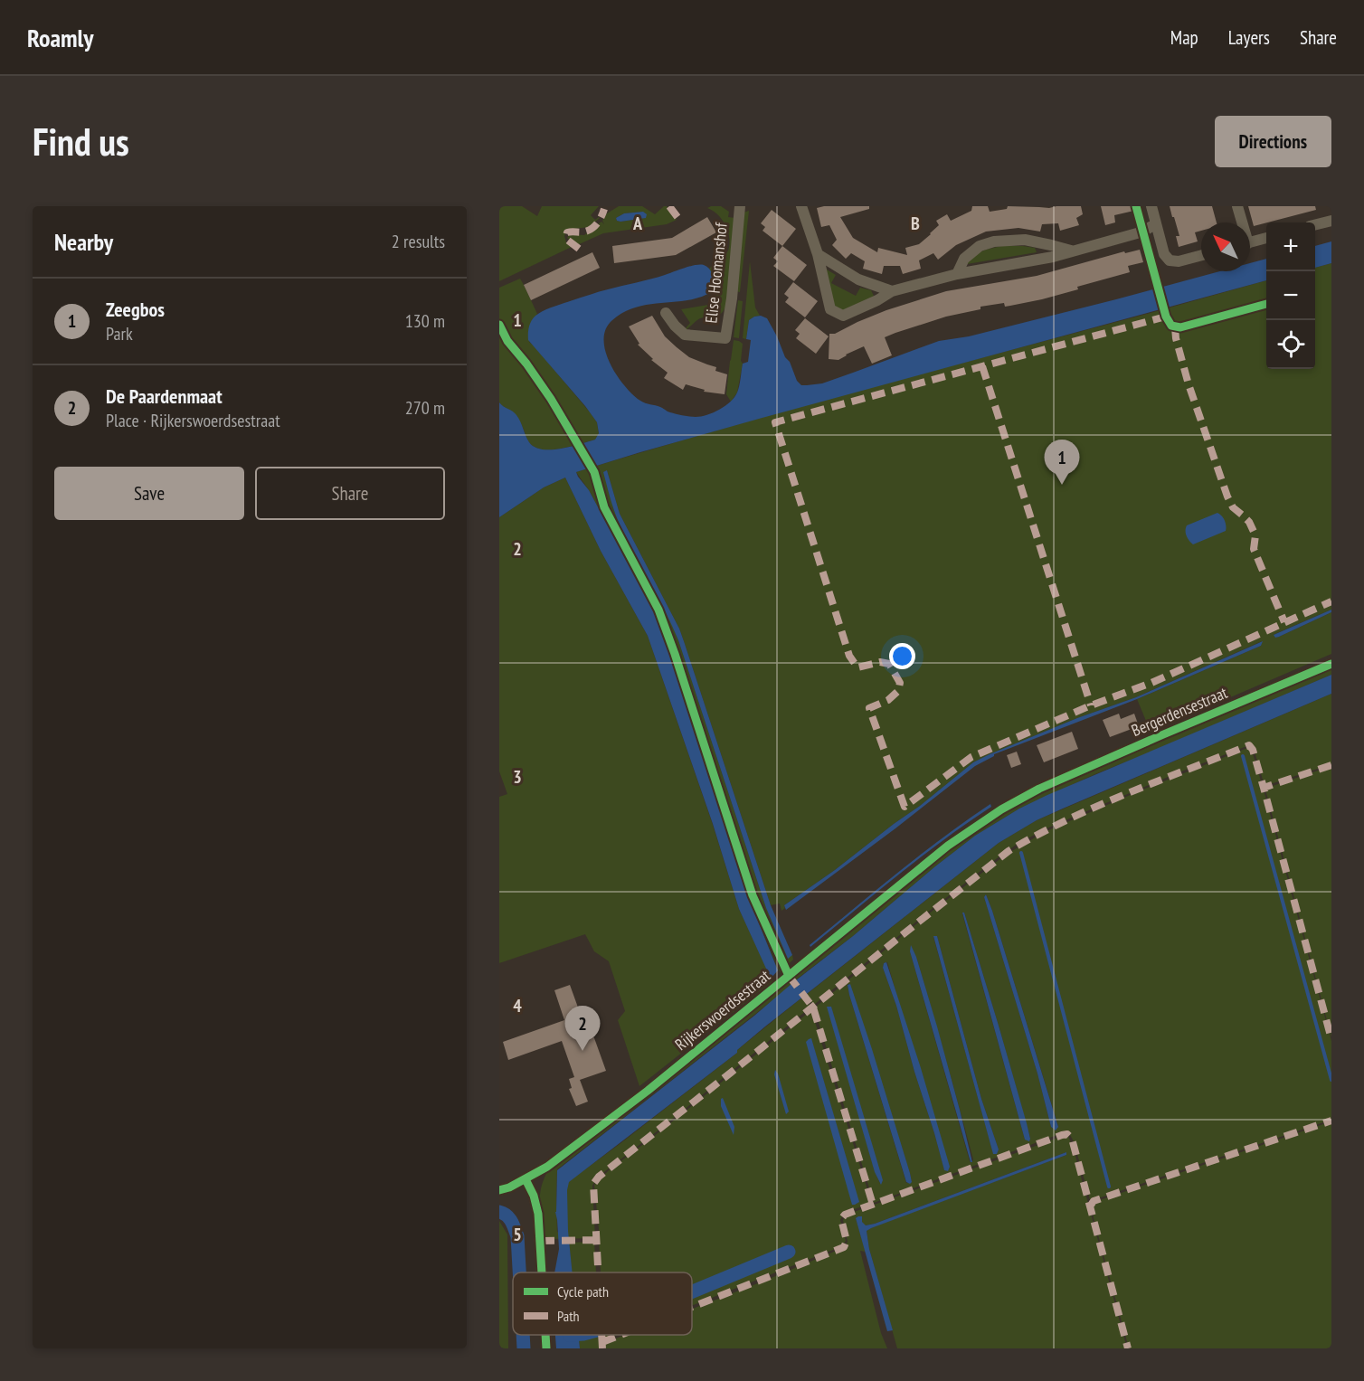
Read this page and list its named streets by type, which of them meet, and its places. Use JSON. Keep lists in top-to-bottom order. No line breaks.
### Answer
{"streets":{"street":["Elise Hoomanshof","Bergerdensestraat","Rijkerswoerdsestraat"]},"crossings":[["Bergerdensestraat","Rijkerswoerdsestraat"]],"legend":["Cycle path","Path"],"north":"top left","page":{"header":"Roamly","nav":["Map","Layers","Share"],"buttons":["Directions",["Save","Share"]],"title":"Find us","heading":["Nearby","2 results"],"map_buttons":["+","−"],"list":[{"mark":"1","name":"Zeegbos","note":"Park","value":"130 m"},{"mark":"2","name":"De Paardenmaat","note":"Place · Rijkerswoerdsestraat","value":"270 m"}],"pins":["1","2"]},"grid":{"columns":["A","B"],"rows":["1","2","3","4","5"]}}
